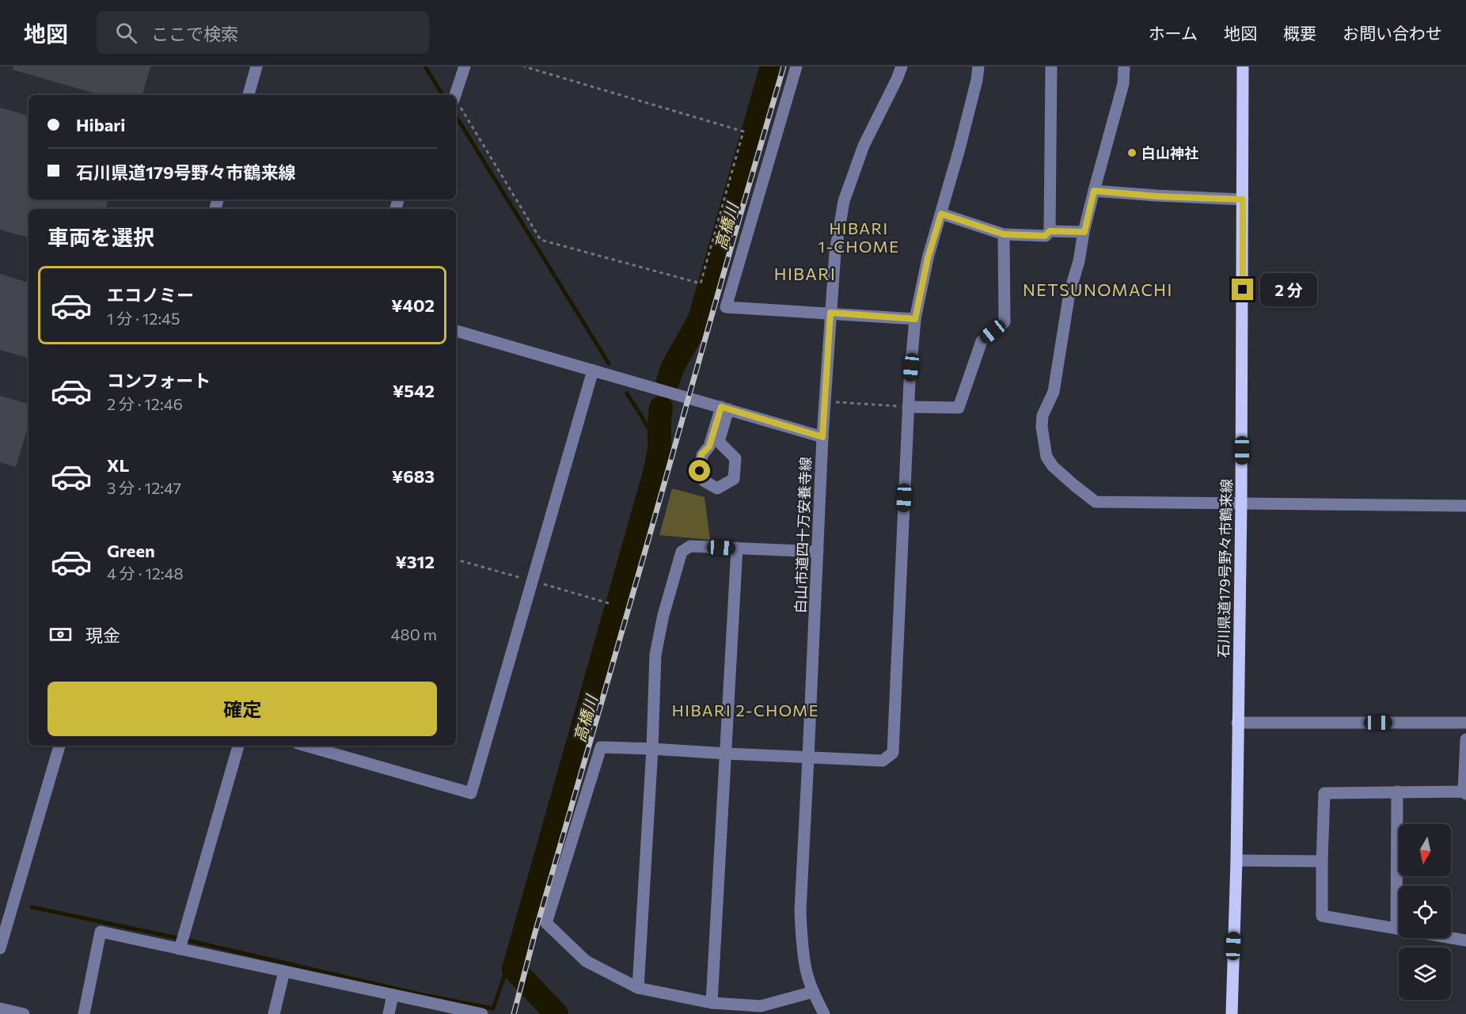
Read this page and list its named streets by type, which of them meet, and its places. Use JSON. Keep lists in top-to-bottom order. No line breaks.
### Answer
{"streets":{"main road":["石川県道179号野々市鶴来線"],"street":["白山市道四十万安養寺線"]},"districts":["HIBARI 1-CHOME","HIBARI","NETSUNOMACHI","HIBARI 2-CHOME"],"water":["高橋川"],"places":["白山神社"],"north":"bottom","page":{"header":"地図","search":"ここで検索","nav":["ホーム","地図","概要","お問い合わせ"],"banner":["Hibari","石川県道179号野々市鶴来線"],"heading":"車両を選択","list":[{"name":"エコノミー","note":"1 分 · 12:45","value":"¥402"},{"name":"コンフォート","note":"2 分 · 12:46","value":"¥542"},{"name":"XL","note":"3 分 · 12:47","value":"¥683"},{"name":"Green","note":"4 分 · 12:48","value":"¥312"}],"bubble":"2 分","pay":["現金","480 m"],"buttons":"確定"}}
